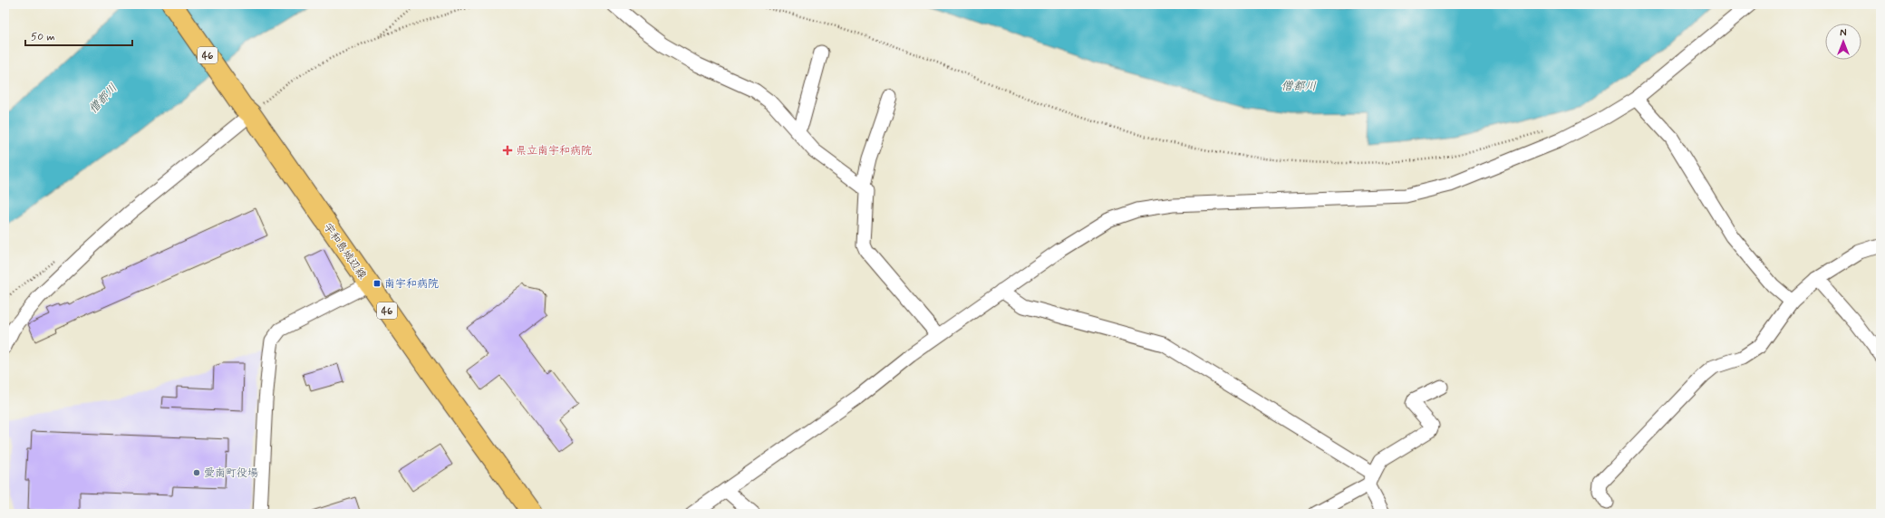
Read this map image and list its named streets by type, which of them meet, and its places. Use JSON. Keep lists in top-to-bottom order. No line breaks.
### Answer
{"streets":{"main road":["46","宇和島城辺線"]},"water":["僧都川"],"places":{"health":["県立南宇和病院"],"transit":["南宇和病院"],"other":["愛南町役場"]},"scale_bar":"50 m","north":"top"}
